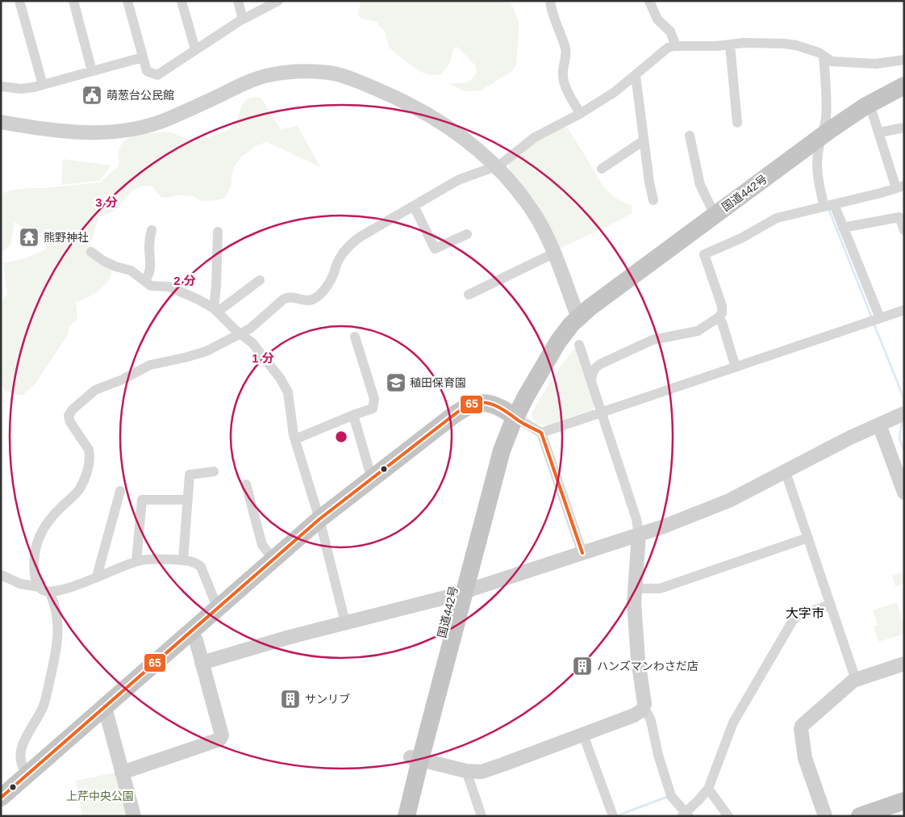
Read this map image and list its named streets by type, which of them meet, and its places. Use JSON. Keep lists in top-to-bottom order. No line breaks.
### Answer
{"streets":{"highway":["国道442号"]},"districts":["大字市"],"parks":["上芹中央公園"],"places":{"public building":["萌葱台公民館"],"temple":["熊野神社"],"school or university":["稙田保育園"],"building":["ハンズマンわさだ店","サンリブ"]},"lines":["transit line 65"],"rings":["3 分","2 分","1 分"]}
